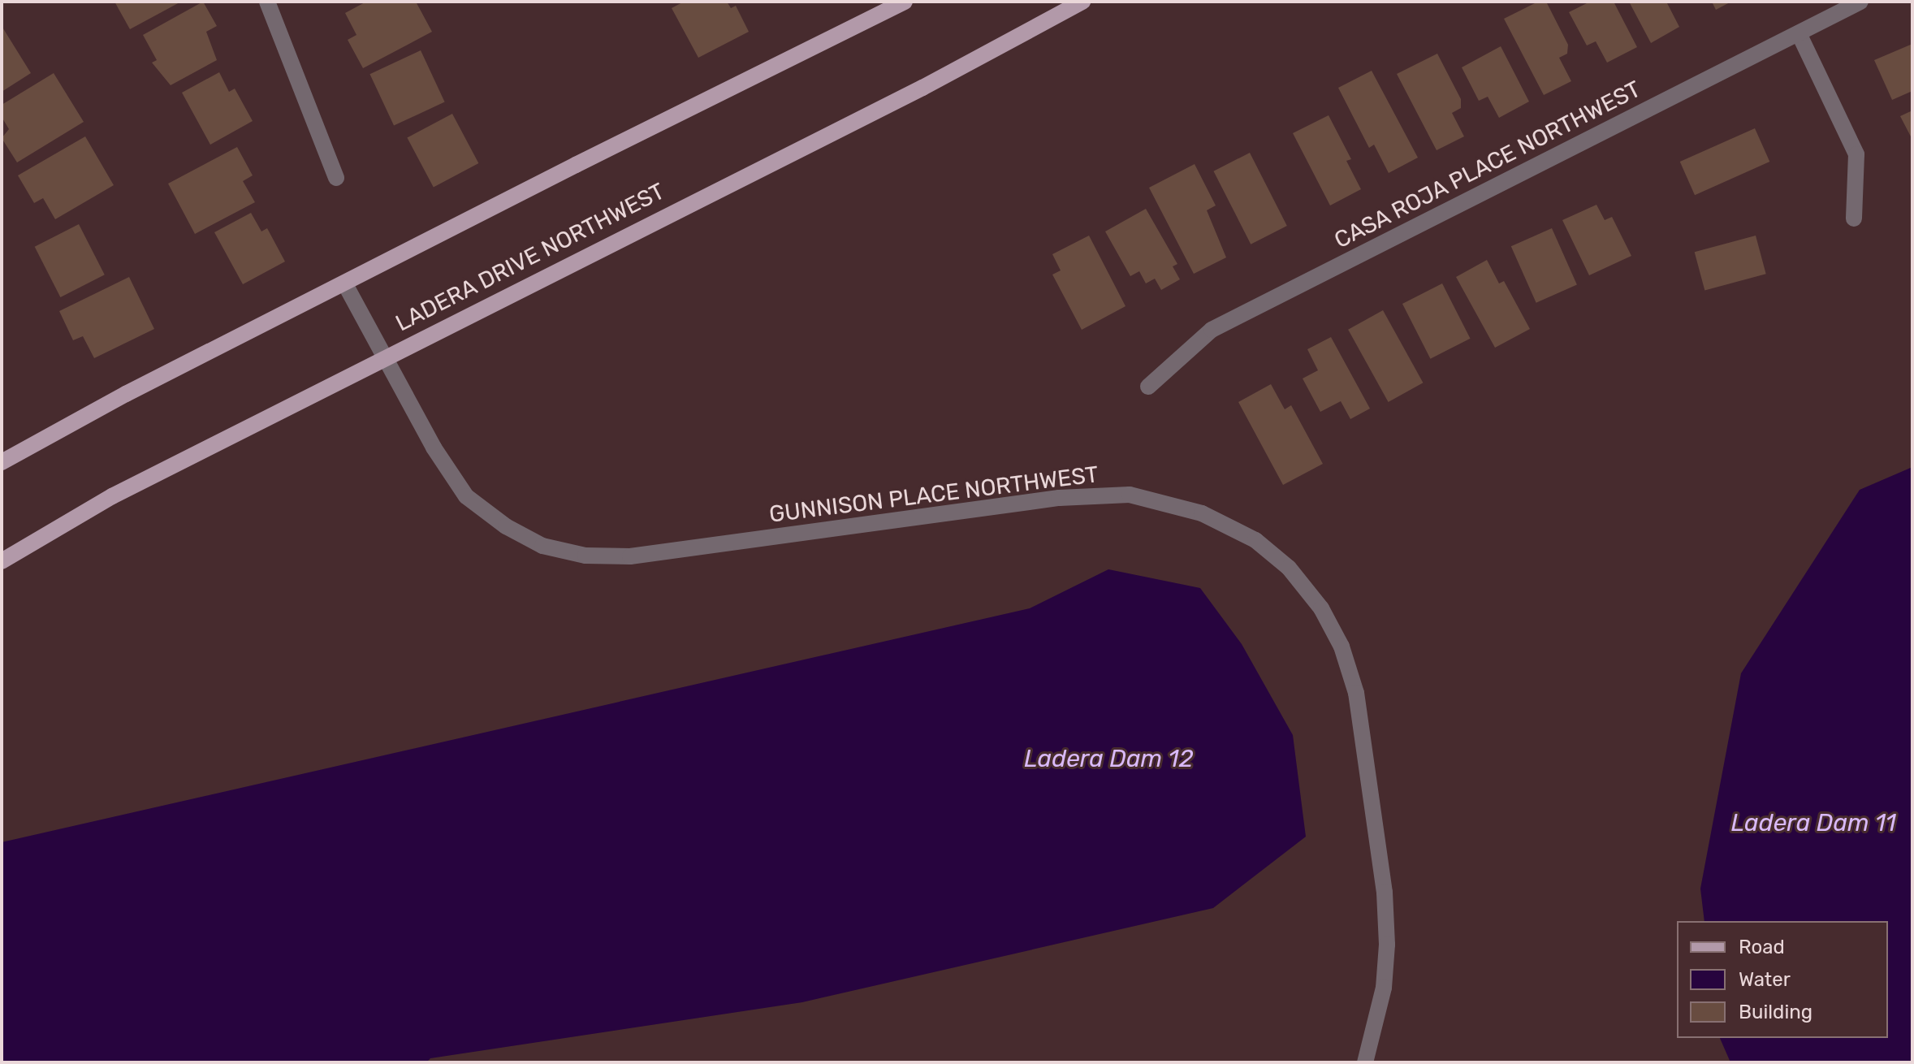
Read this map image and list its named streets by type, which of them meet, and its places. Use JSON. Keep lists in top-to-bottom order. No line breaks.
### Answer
{"streets":{"main road":["LADERA DRIVE NORTHWEST"],"street":["CASA ROJA PLACE NORTHWEST","GUNNISON PLACE NORTHWEST"]},"crossings":[["LADERA DRIVE NORTHWEST","GUNNISON PLACE NORTHWEST"]],"water":["Ladera Dam 12","Ladera Dam 11"],"legend":["Road","Water","Building"]}
